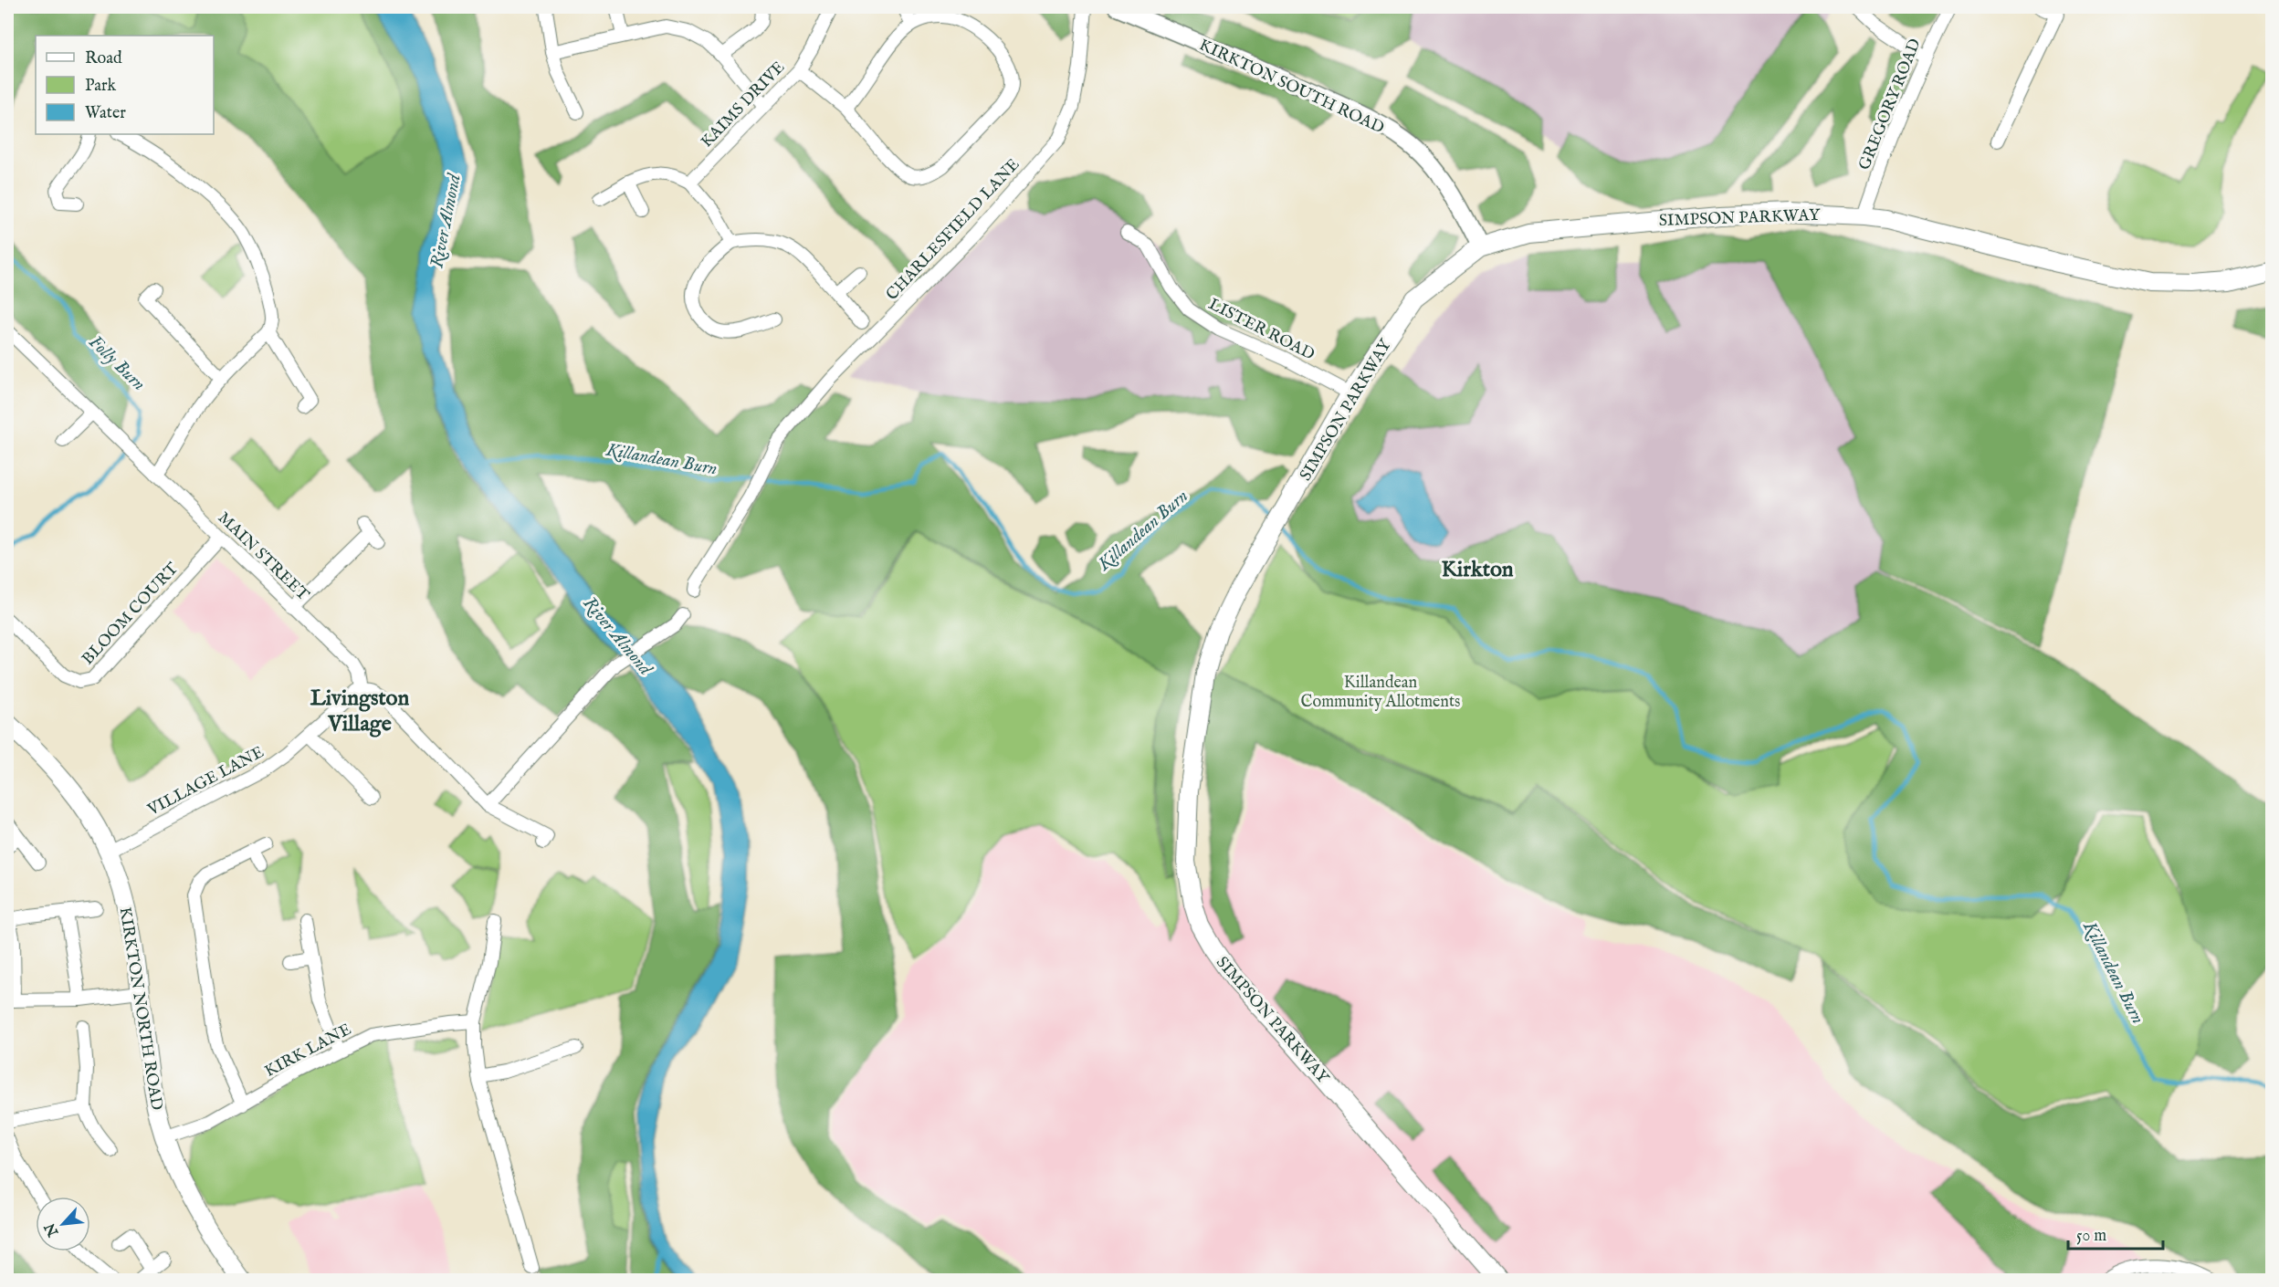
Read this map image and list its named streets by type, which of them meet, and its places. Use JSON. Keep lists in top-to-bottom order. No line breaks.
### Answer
{"streets":{"main road":["SIMPSON PARKWAY","KIRKTON NORTH ROAD"],"street":["KIRKTON SOUTH ROAD","KAIMS DRIVE","GREGORY ROAD","CHARLESFIELD LANE","LISTER ROAD","MAIN STREET","BLOOM COURT","VILLAGE LANE","KIRK LANE"]},"crossings":[["KIRKTON SOUTH ROAD","SIMPSON PARKWAY"],["GREGORY ROAD","SIMPSON PARKWAY"],["SIMPSON PARKWAY","LISTER ROAD"],["MAIN STREET","BLOOM COURT"],["MAIN STREET","VILLAGE LANE"],["VILLAGE LANE","KIRKTON NORTH ROAD"],["KIRKTON NORTH ROAD","KIRK LANE"]],"districts":["Kirkton","Livingston Village"],"water":["River Almond","Folly Burn","Killandean Burn"],"parks":["Killandean Community Allotments"],"legend":["Road","Park","Water"],"scale_bar":"50 m","north":"bottom left"}
